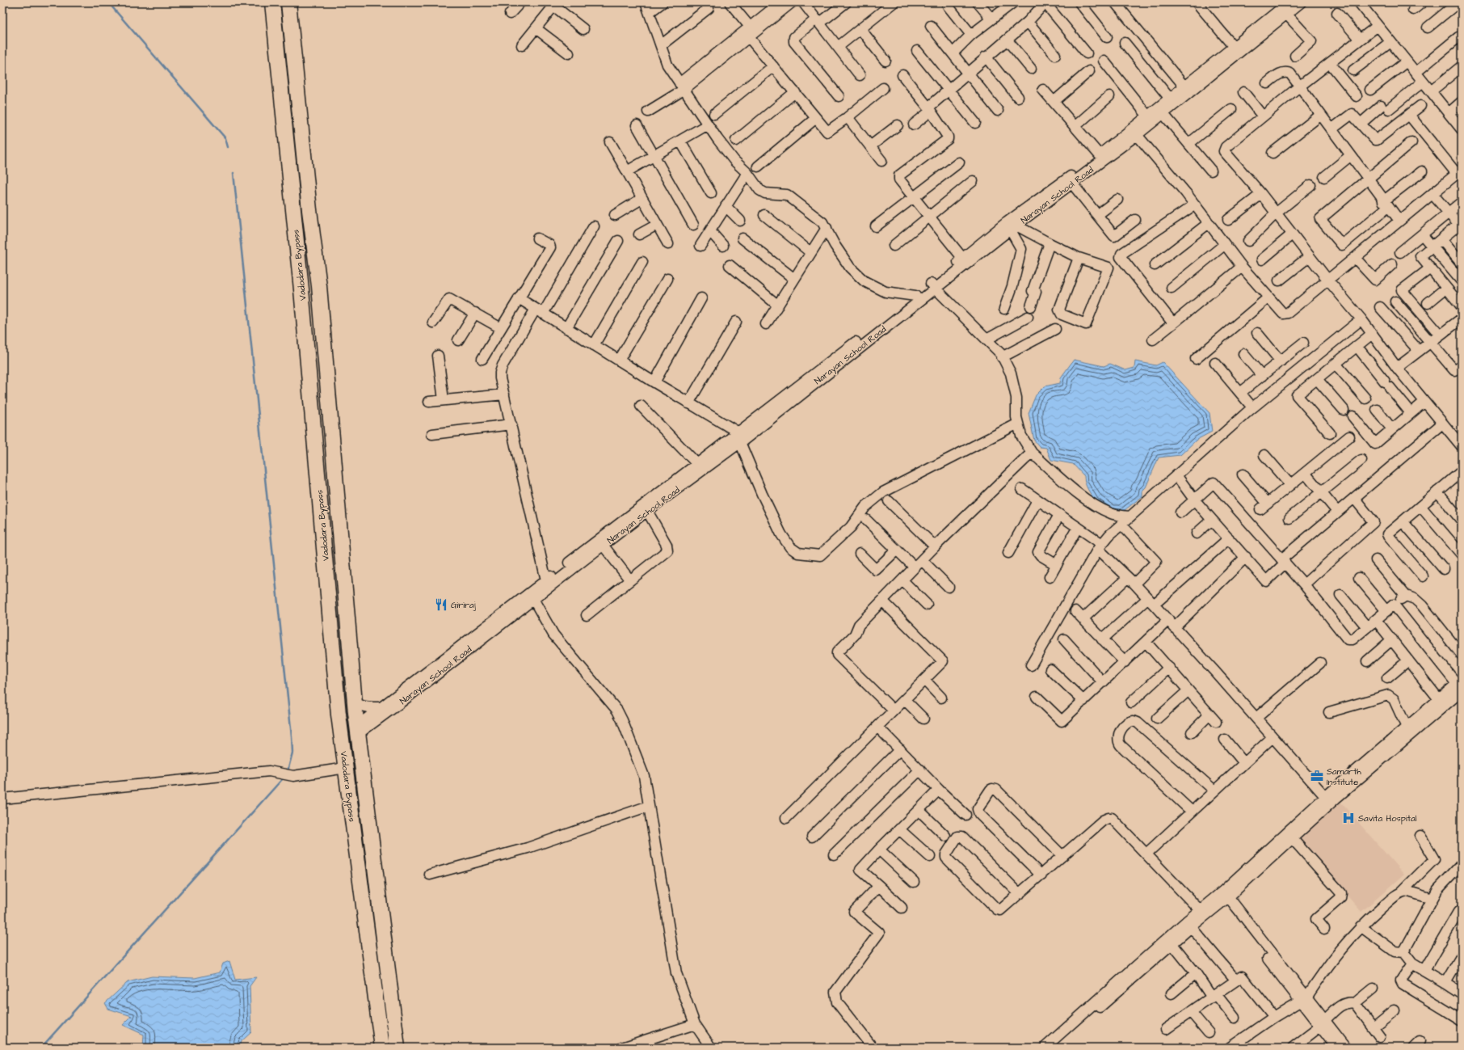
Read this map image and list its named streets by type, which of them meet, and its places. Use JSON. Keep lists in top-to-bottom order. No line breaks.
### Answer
{"streets":{"highway":["Vadodara Bypass"],"street":["Narayan School Road"]},"crossings":[["Narayan School Road","Vadodara Bypass"]],"places":{"restaurant":["Giriraj"],"office":["Samarth Institute"],"hospital":["Savita Hospital"]}}
